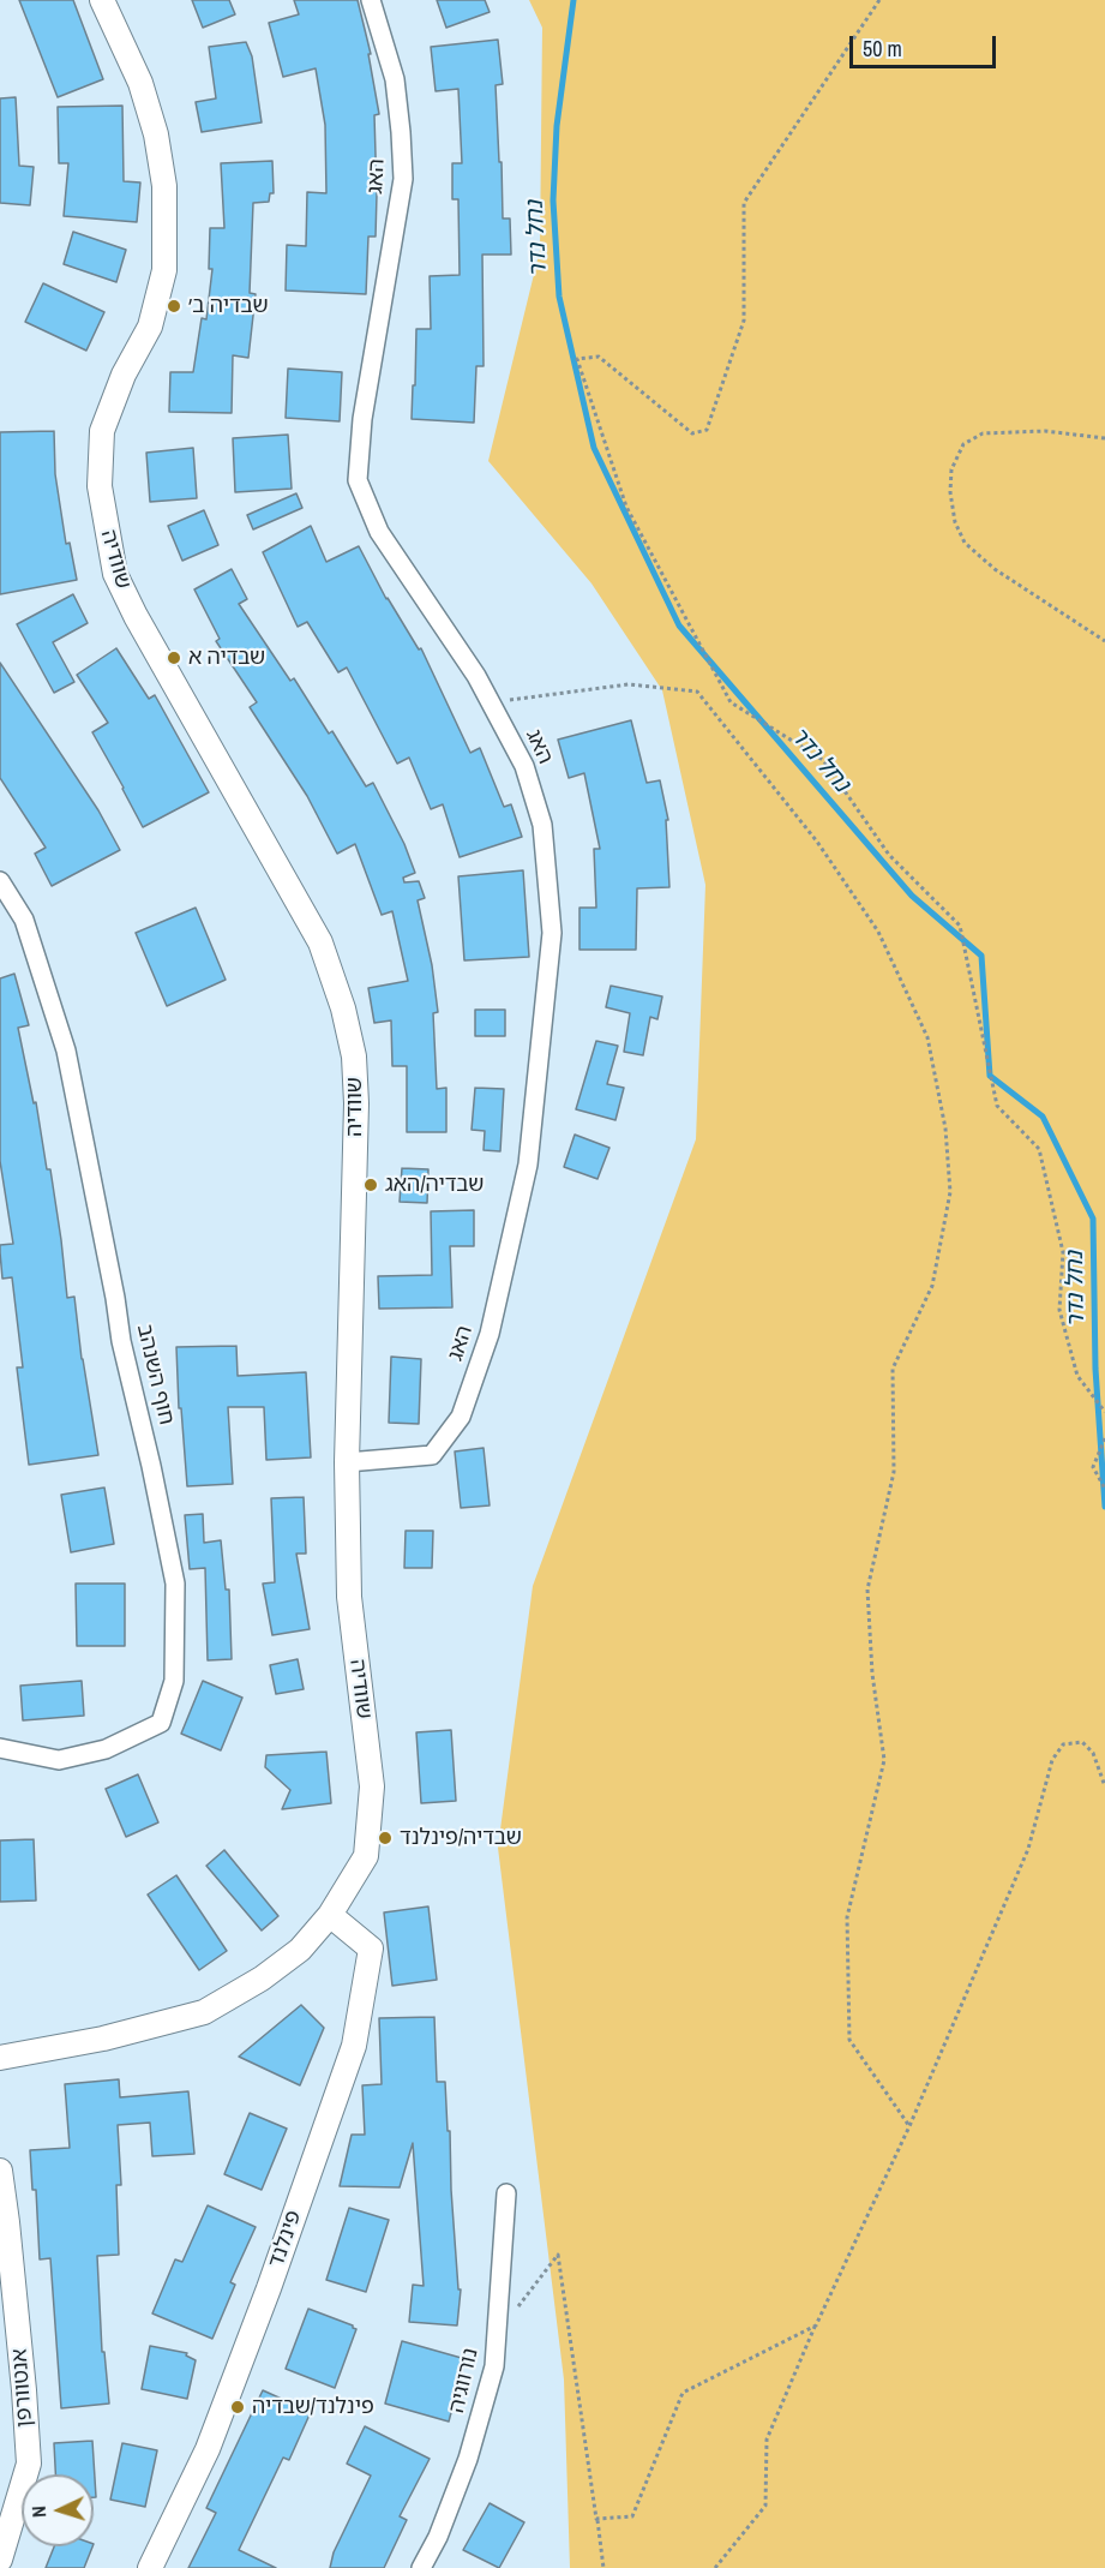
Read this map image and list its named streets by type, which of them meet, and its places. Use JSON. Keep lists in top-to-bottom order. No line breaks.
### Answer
{"streets":{"street":["האג","שוודיה","חוף השנהב","פינלנד","נורווגיה","אנטוורפן"]},"crossings":[["האג","שוודיה"],["שוודיה","פינלנד"]],"water":["נחל נדר"],"places":["שבדיה ב׳","שבדיה א","שבדיה/האג","שבדיה/פינלנד","פינלנד/שבדיה"],"scale_bar":"50 m","north":"left"}
